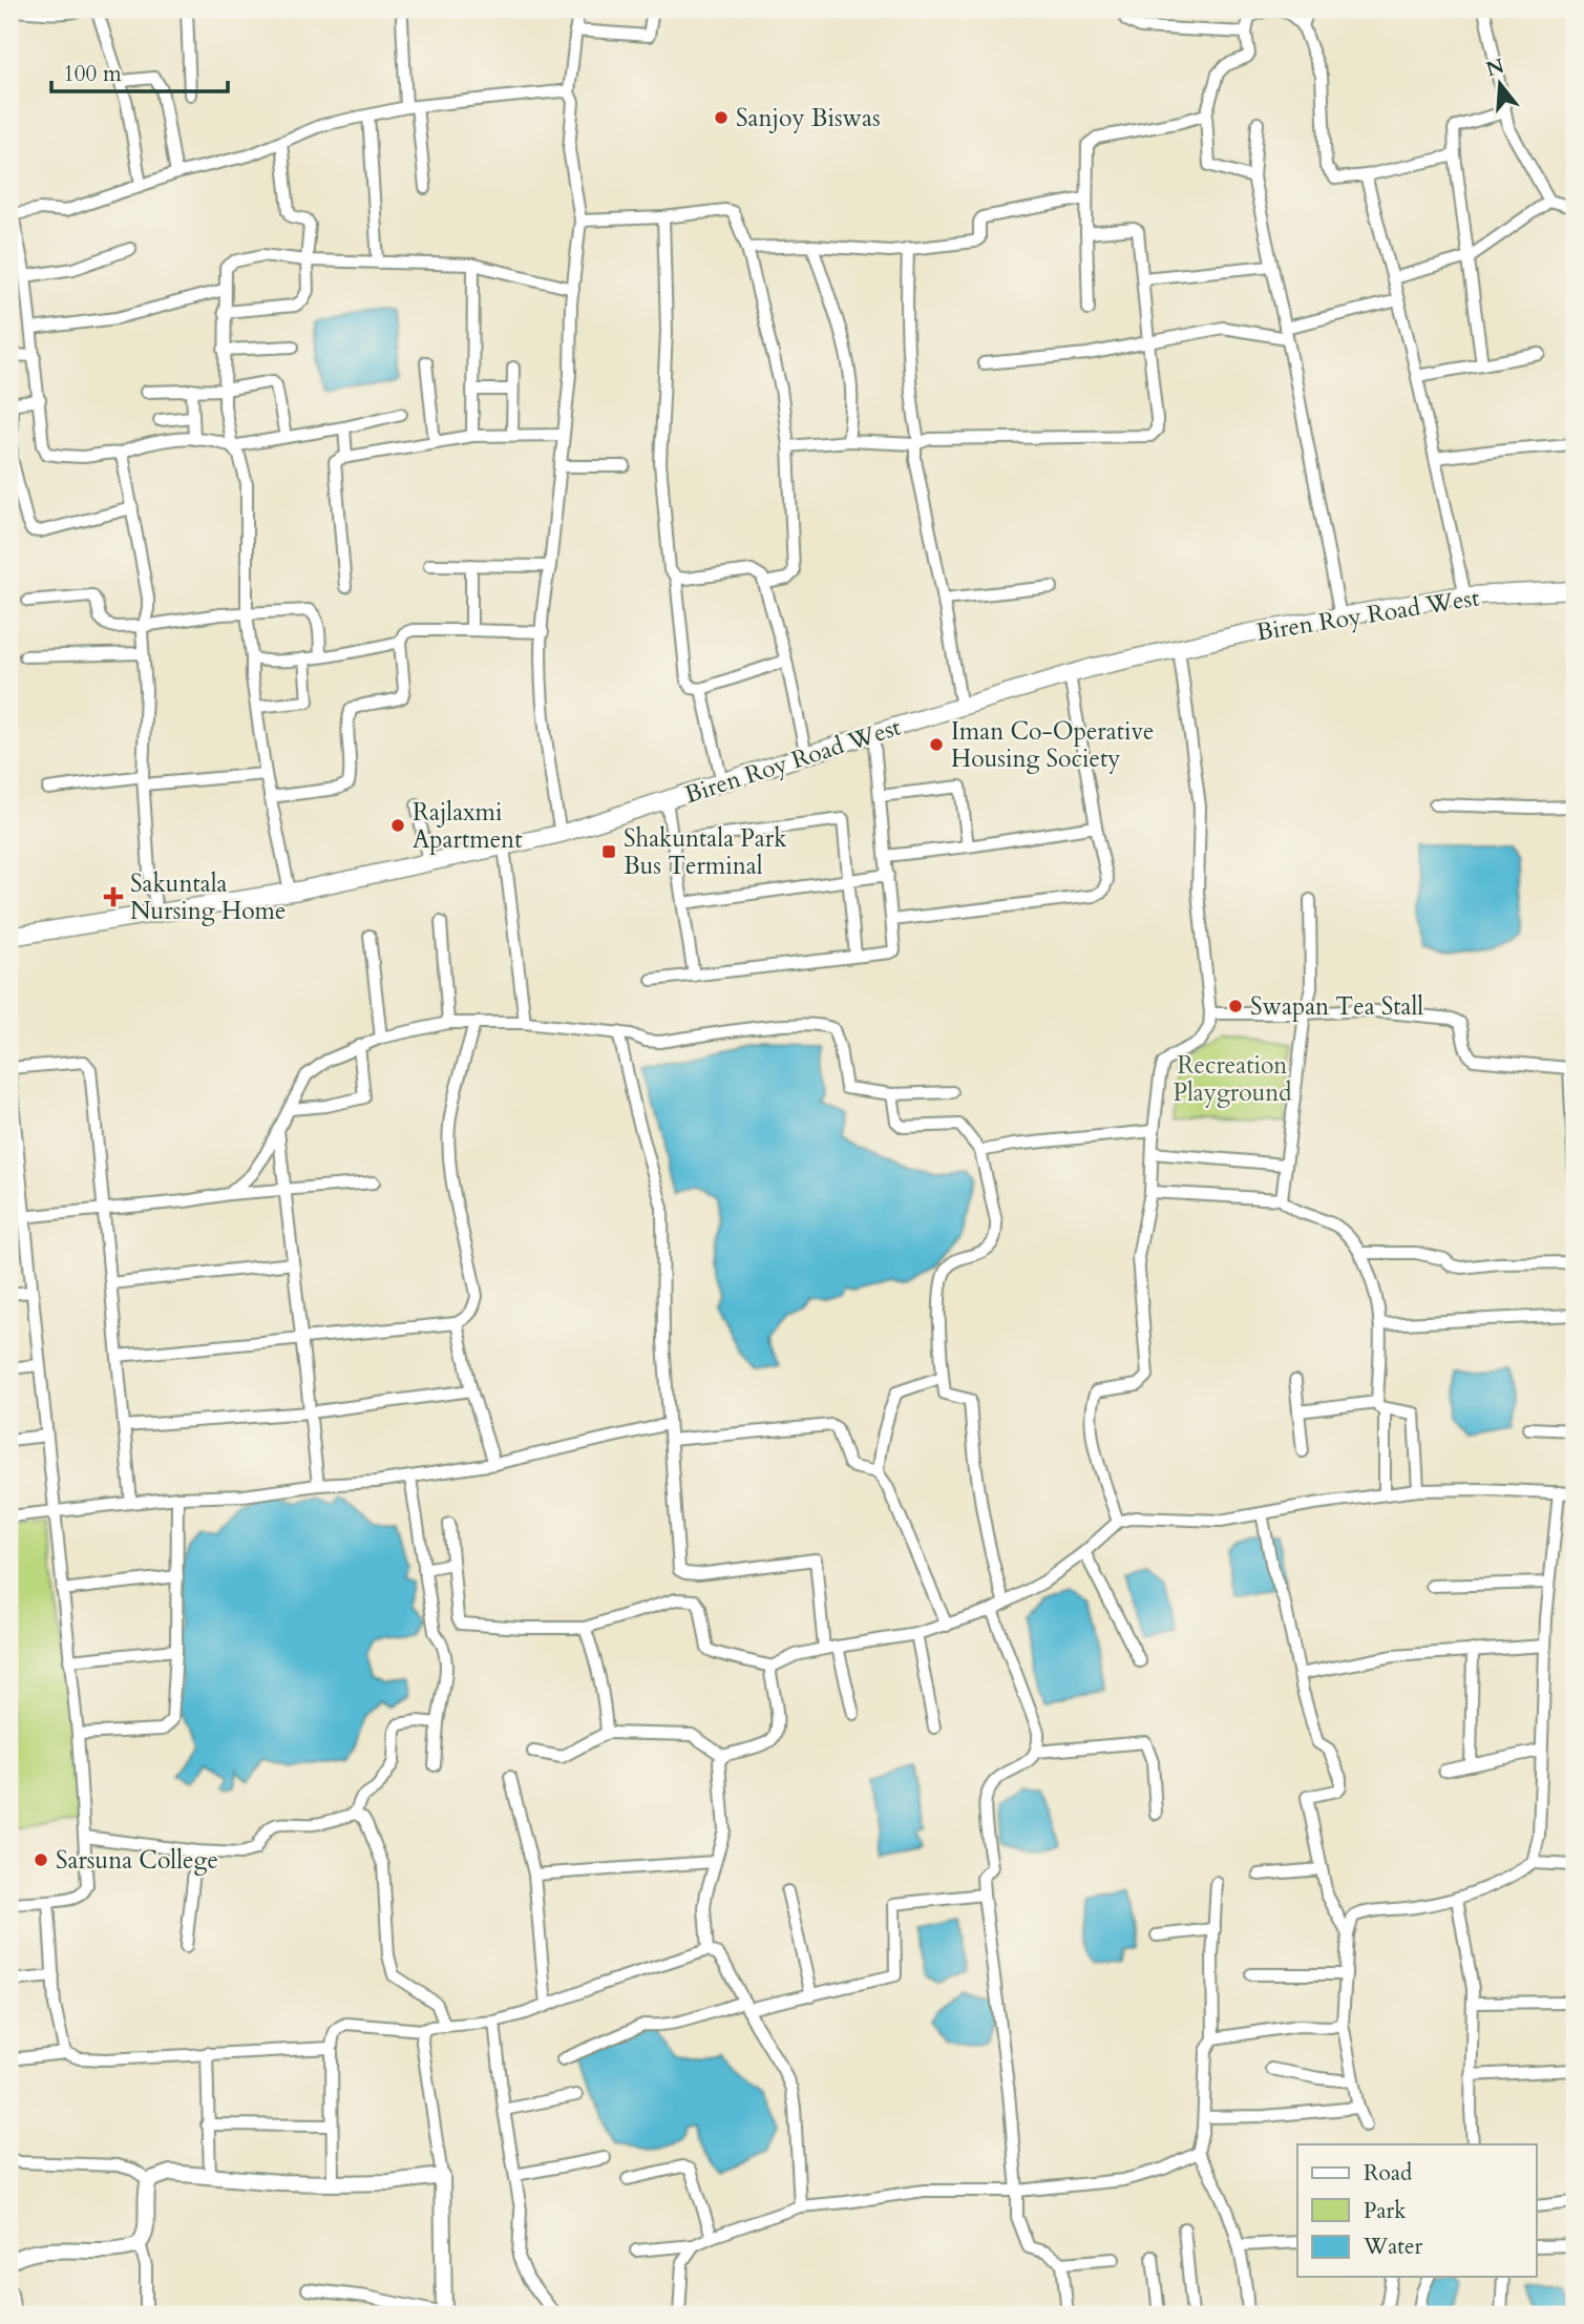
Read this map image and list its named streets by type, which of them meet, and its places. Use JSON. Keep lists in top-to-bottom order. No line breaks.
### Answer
{"streets":{"main road":["Biren Roy Road West"]},"parks":["Recreation Playground"],"places":{"other":["Sanjoy Biswas","Iman Co-Operative Housing Society","Rajlaxmi Apartment","Swapan Tea Stall","Sarsuna College"],"transit":["Shakuntala Park Bus Terminal"],"health":["Sakuntala Nursing Home"]},"legend":["Road","Park","Water"],"scale_bar":"100 m","north":"top"}
